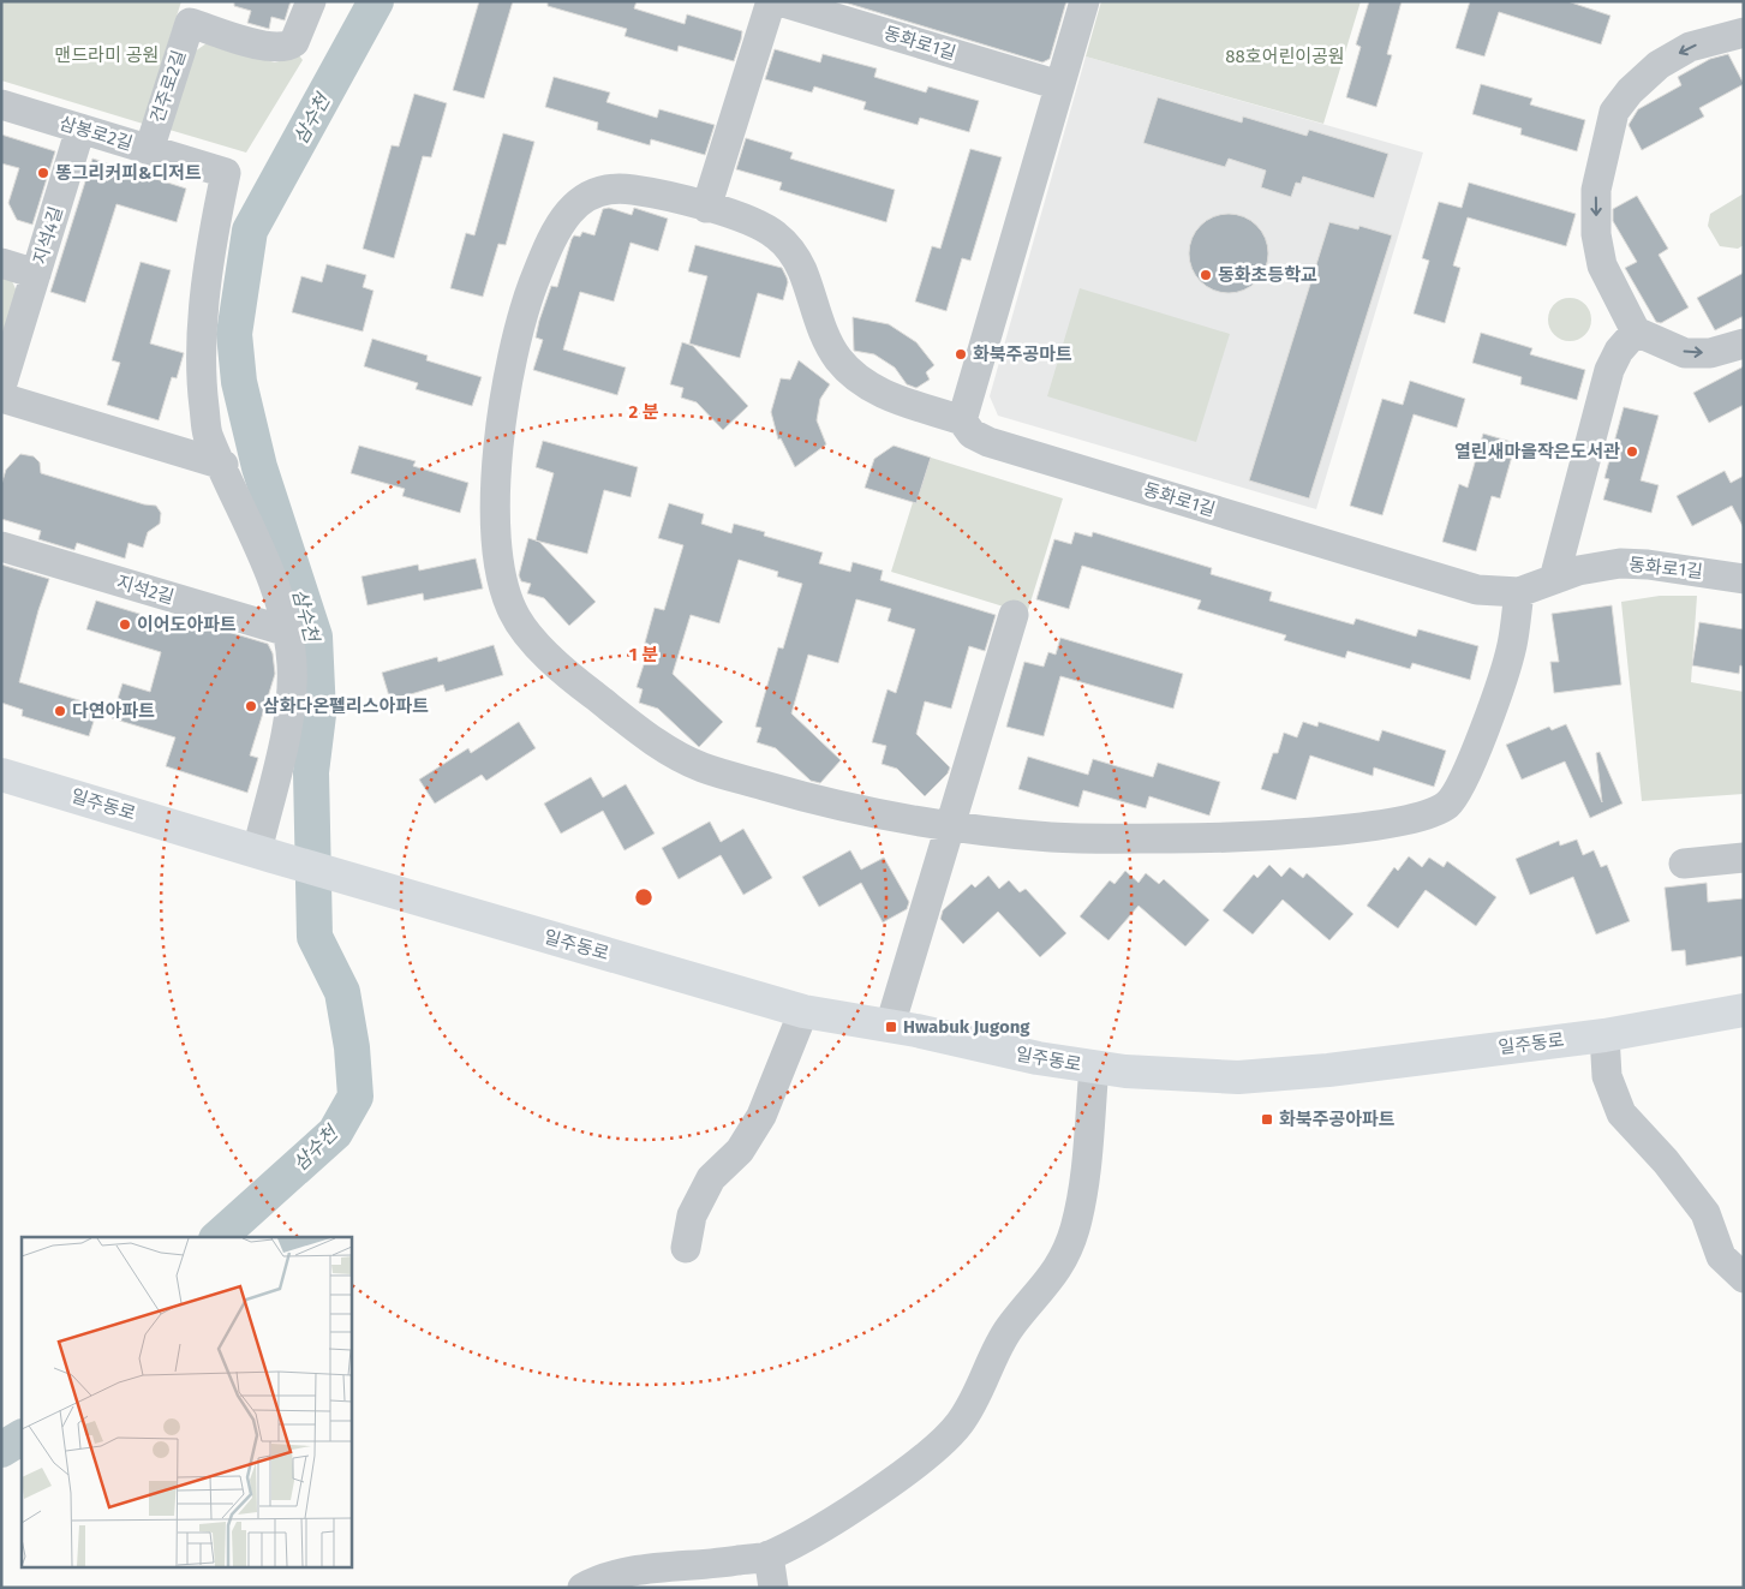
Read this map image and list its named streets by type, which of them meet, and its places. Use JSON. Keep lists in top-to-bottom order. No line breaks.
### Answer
{"streets":{"main road":["일주동로"],"street":["동화로1길","건주로2길","삼봉로2길","지석4길","지석2길"]},"crossings":[["건주로2길","삼봉로2길"],["삼봉로2길","지석4길"]],"water":["삼수천"],"parks":["맨드라미 공원","88호어린이공원"],"places":{"other":["똥그리커피&디저트","동화초등학교","화북주공마트","열린새마을작은도서관","이어도아파트","삼화다온펠리스아파트","다연아파트"],"transit":["Hwabuk Jugong","화북주공아파트"]},"rings":["2 분","1 분"]}
